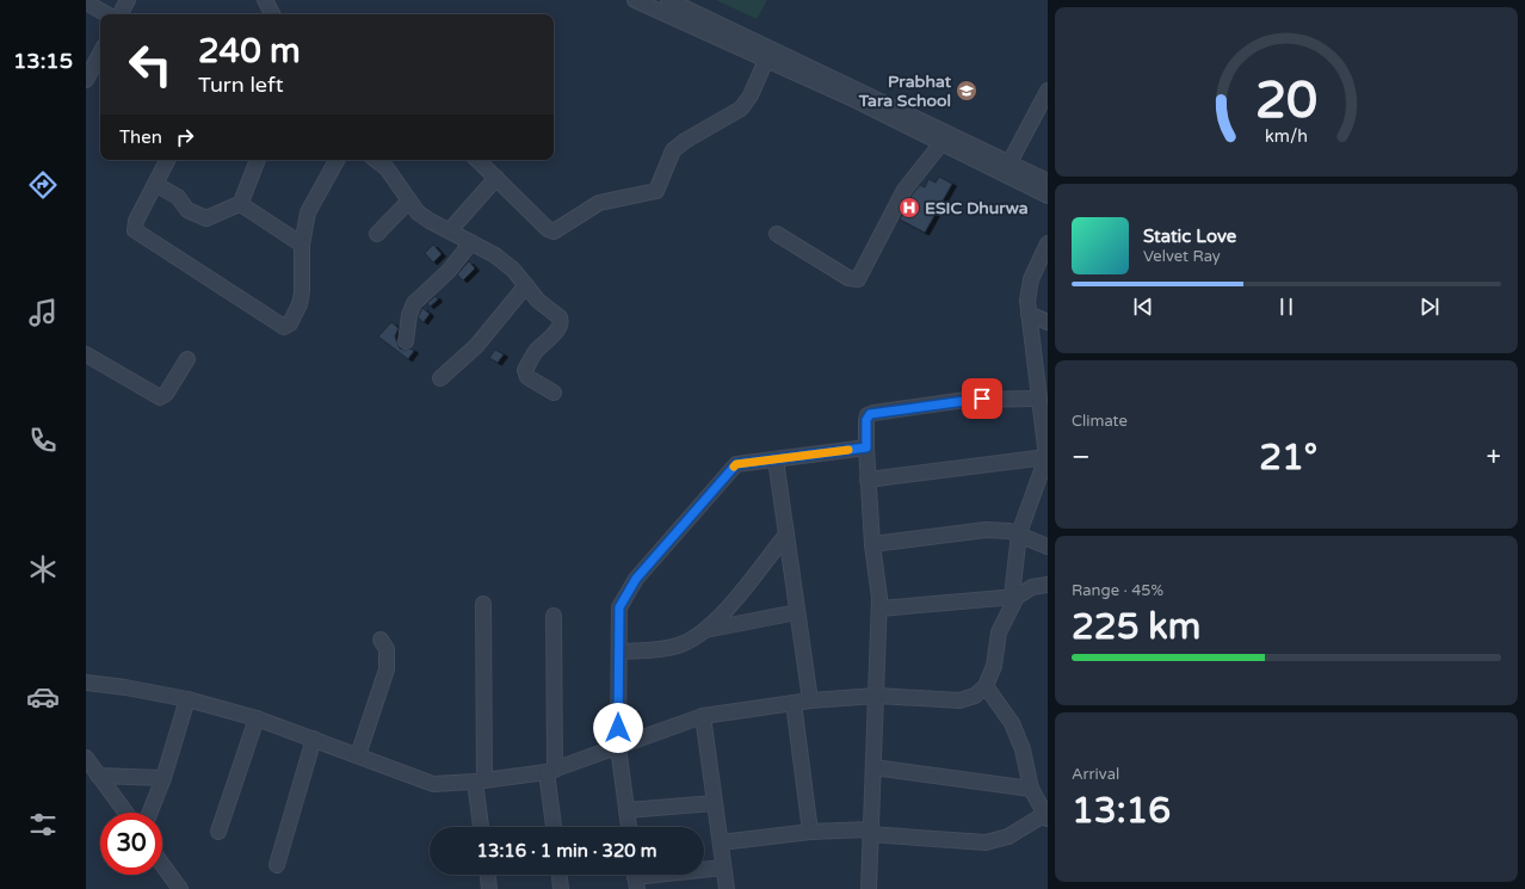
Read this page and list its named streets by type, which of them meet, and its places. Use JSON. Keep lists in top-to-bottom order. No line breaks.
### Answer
{"places":{"school or university":["Prabhat Tara School"],"hospital":["ESIC Dhurwa"]},"page":{"tabs":"13:15","turn":["240 m","Turn left"],"then":"Then","song":["Static Love","Velvet Ray"],"tile":["Climate",["Range · 45%","225 km"],["Arrival","13:16"]],"heat":["−","21°","+"],"limit":"30","trip":"13:16 · 1 min · 320 m","gauge":["20","km/h"]}}
